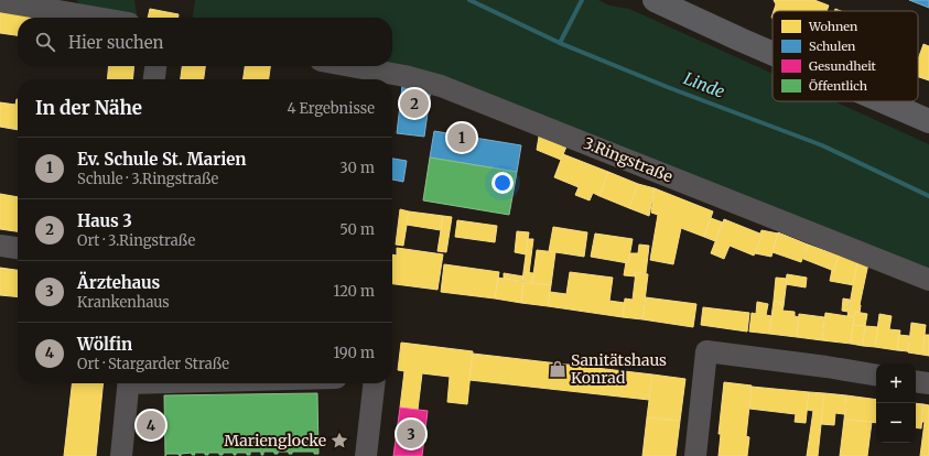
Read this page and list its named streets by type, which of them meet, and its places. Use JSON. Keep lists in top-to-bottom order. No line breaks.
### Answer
{"streets":{"street":["3.Ringstraße"]},"water":["Linde"],"places":{"shop":["Sanitätshaus Konrad"],"place":["Marienglocke"]},"legend":["Wohnen","Schulen","Gesundheit","Öffentlich"],"page":{"search":"Hier suchen","heading":["In der Nähe","4 Ergebnisse"],"pins":["2","1","4","3"],"list":[{"mark":"1","name":"Ev. Schule St. Marien","note":"Schule · 3.Ringstraße","value":"30 m"},{"mark":"2","name":"Haus 3","note":"Ort · 3.Ringstraße","value":"50 m"},{"mark":"3","name":"Ärztehaus","note":"Krankenhaus","value":"120 m"},{"mark":"4","name":"Wölfin","note":"Ort · Stargarder Straße","value":"190 m"}],"map_buttons":["+","−"]}}
